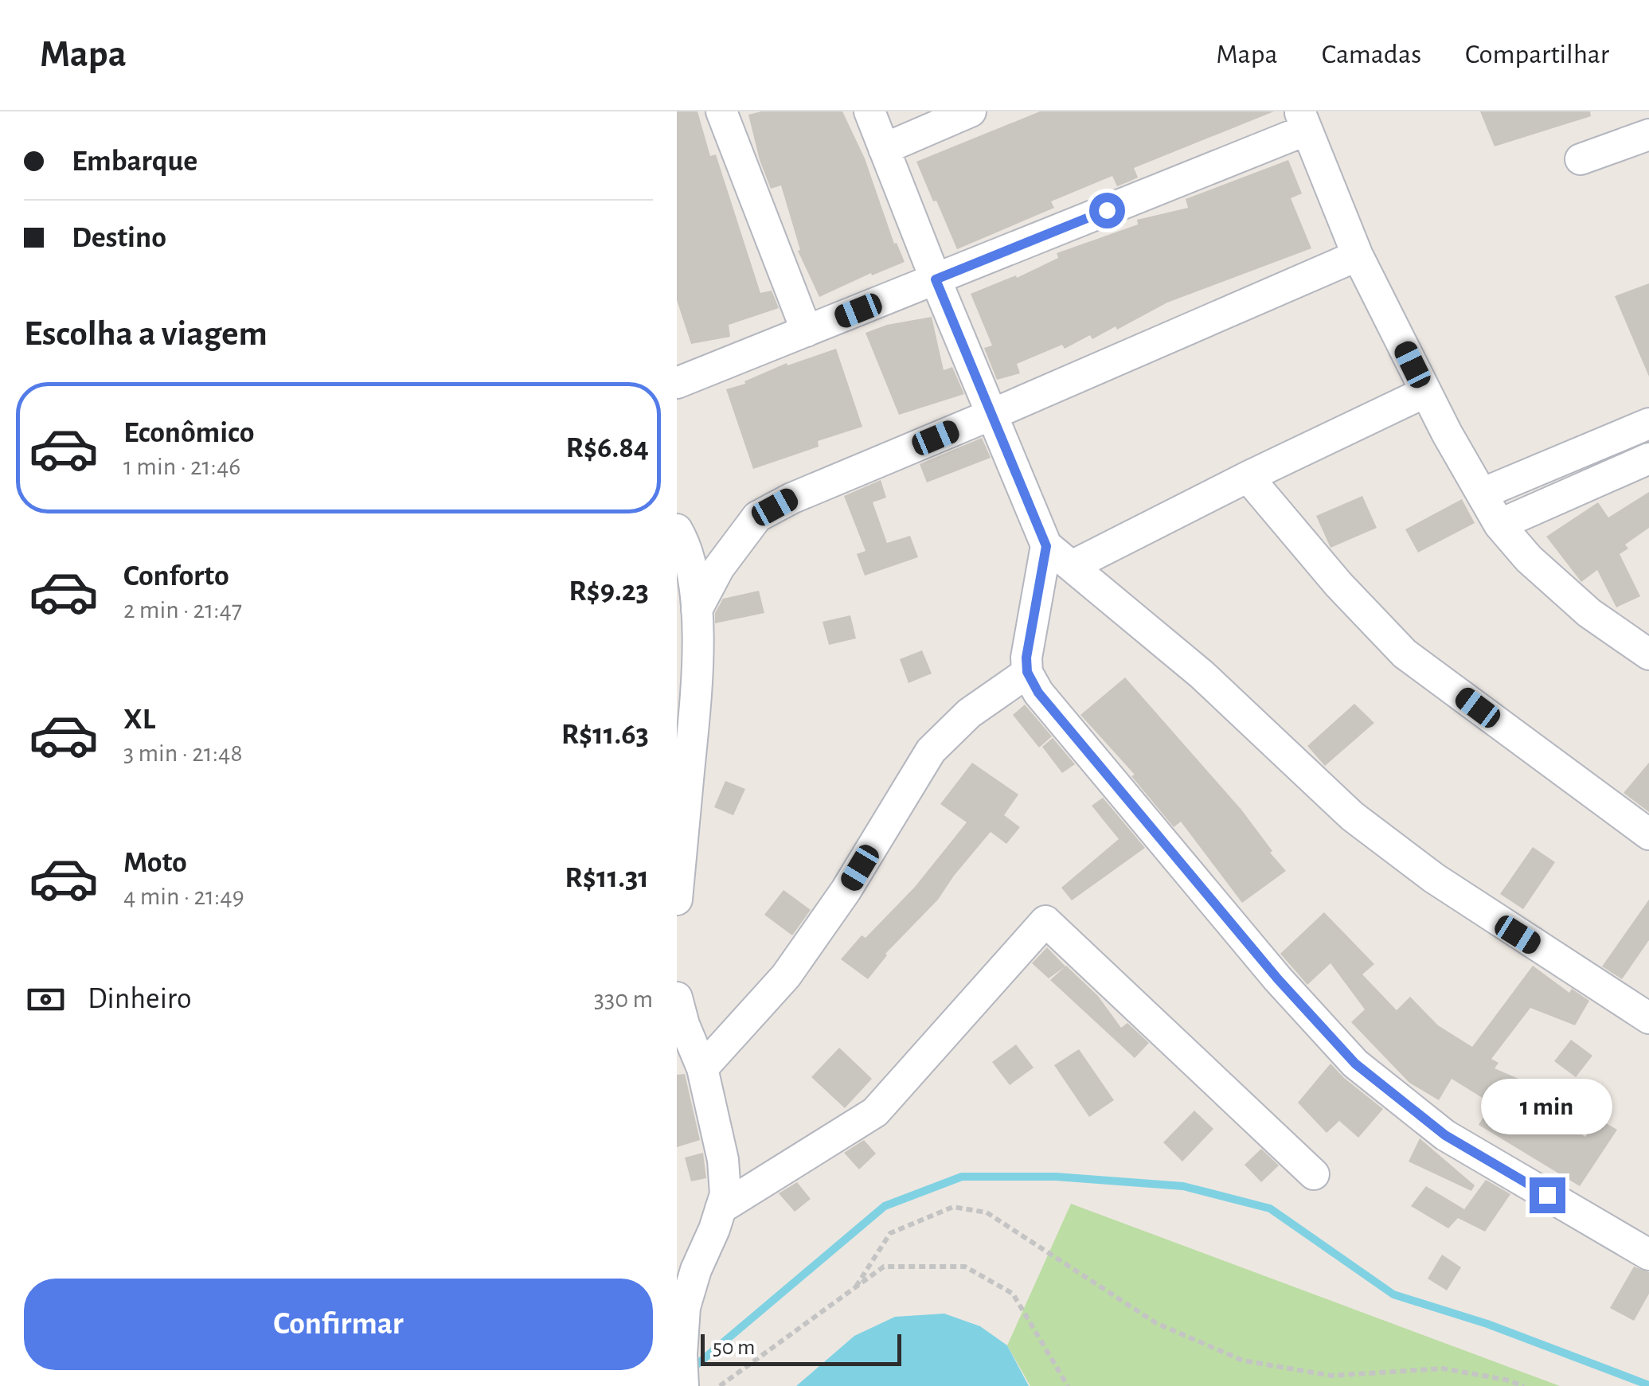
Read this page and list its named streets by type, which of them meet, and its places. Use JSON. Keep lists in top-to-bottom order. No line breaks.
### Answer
{"scale_bar":"50 m","page":{"header":"Mapa","nav":["Mapa","Camadas","Compartilhar"],"banner":["Embarque","Destino"],"heading":"Escolha a viagem","list":[{"name":"Econômico","note":"1 min · 21:46","value":"R$6.84"},{"name":"Conforto","note":"2 min · 21:47","value":"R$9.23"},{"name":"XL","note":"3 min · 21:48","value":"R$11.63"},{"name":"Moto","note":"4 min · 21:49","value":"R$11.31"}],"pay":["Dinheiro","330 m"],"bubble":"1 min","buttons":"Confirmar","scale":"50 m"}}
